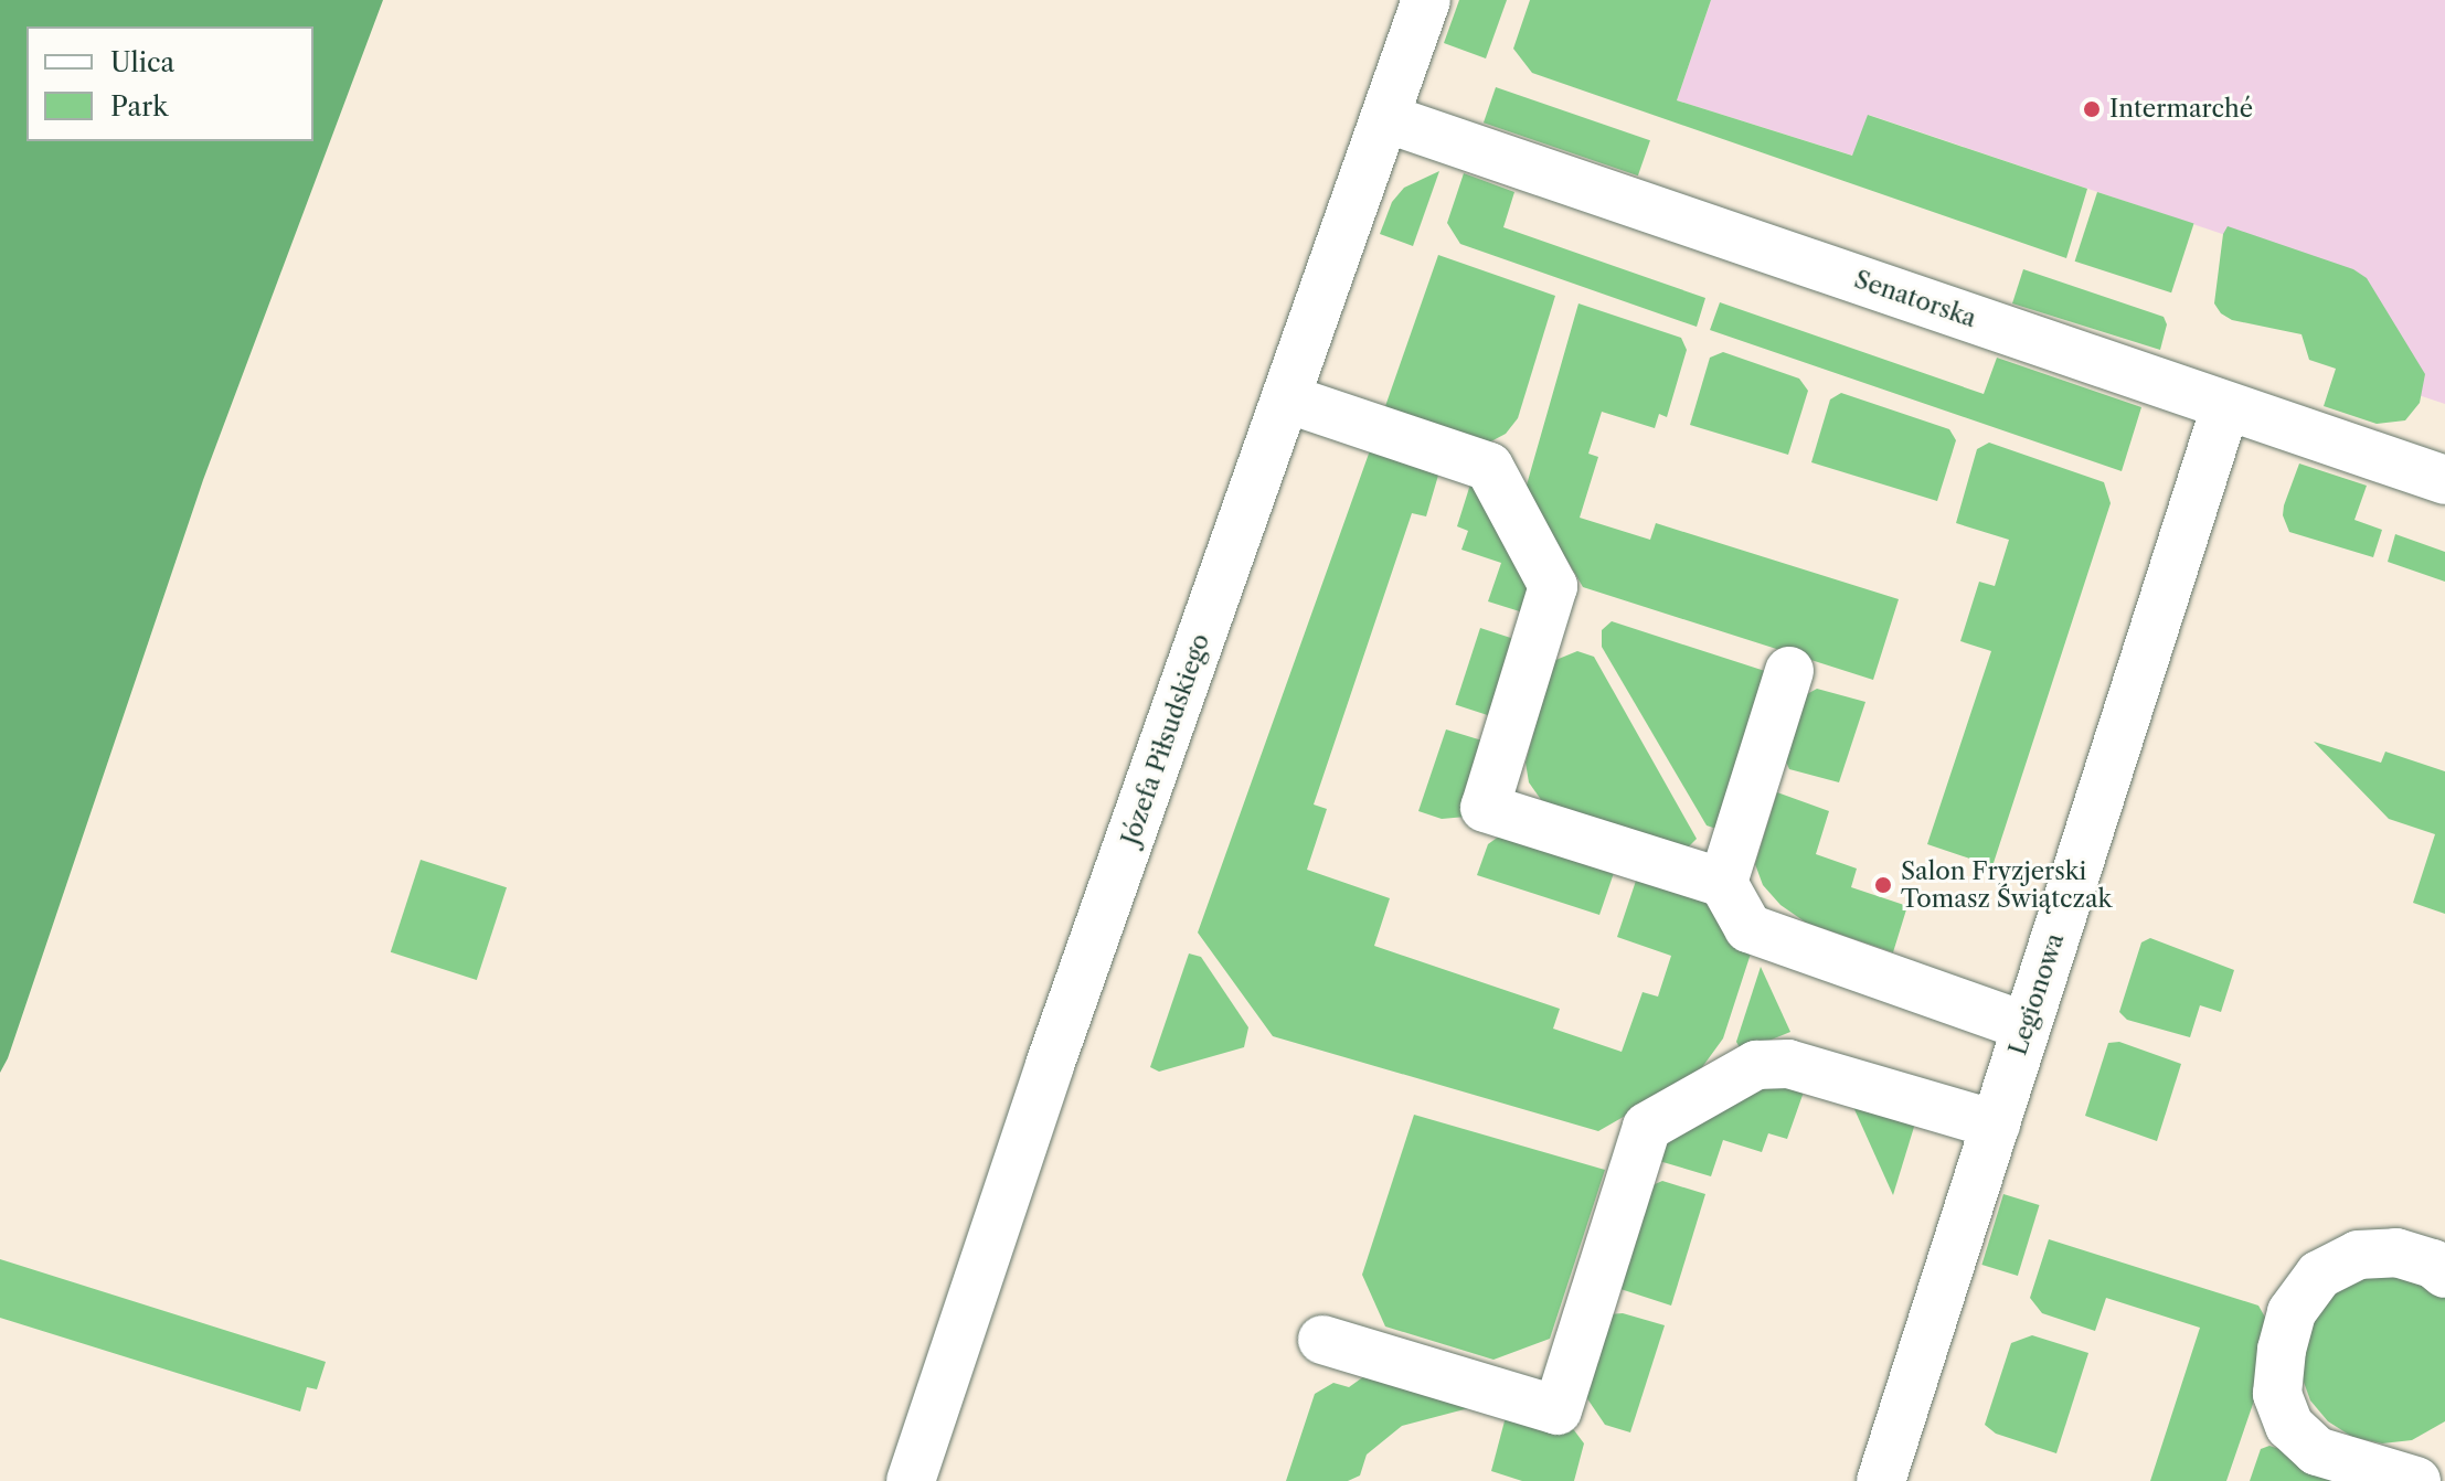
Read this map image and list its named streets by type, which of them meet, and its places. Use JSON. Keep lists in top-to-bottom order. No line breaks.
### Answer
{"streets":{"street":["Senatorska","Józefa Piłsudskiego","Legionowa"]},"crossings":[["Senatorska","Józefa Piłsudskiego"],["Senatorska","Legionowa"]],"places":["Intermarché","Salon Fryzjerski Tomasz Świątczak"],"legend":["Ulica","Park"]}
